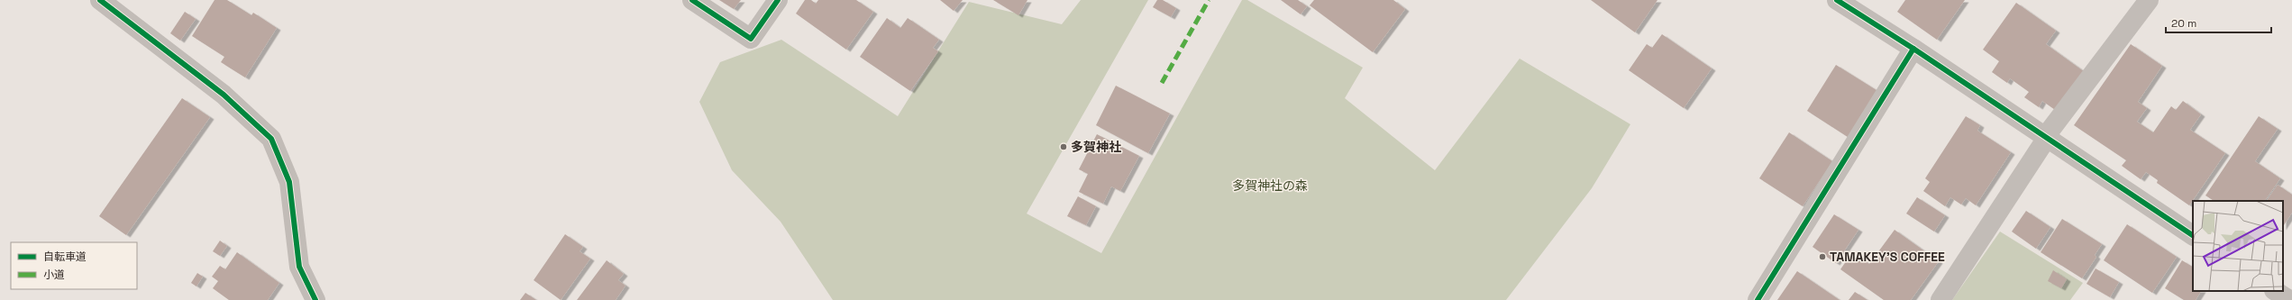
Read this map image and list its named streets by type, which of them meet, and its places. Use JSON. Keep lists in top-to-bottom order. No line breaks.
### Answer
{"parks":["多賀神社の森"],"places":["多賀神社","TAMAKEY'S COFFEE"],"legend":["自転車道","小道"],"scale_bar":"20 m"}
